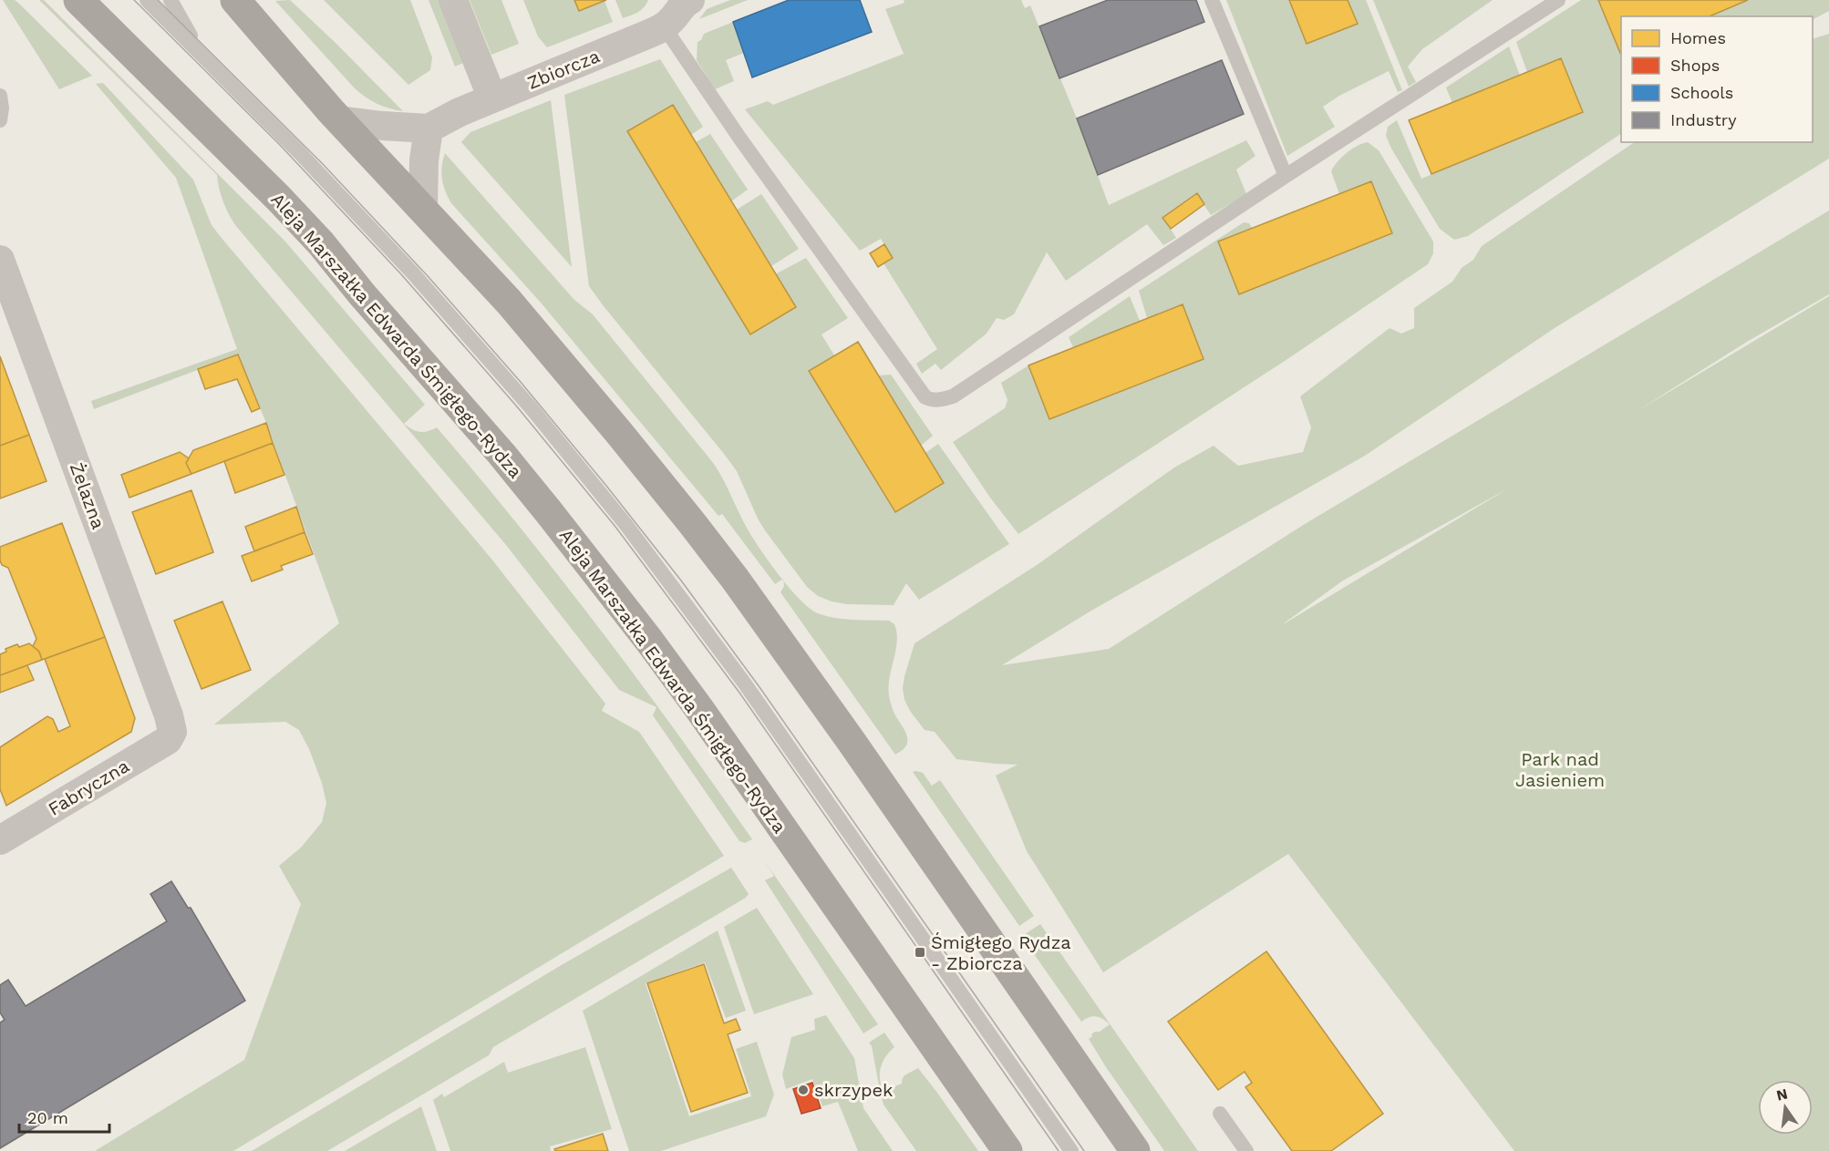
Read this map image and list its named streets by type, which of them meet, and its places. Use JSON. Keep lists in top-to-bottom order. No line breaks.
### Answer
{"streets":{"main road":["Aleja Marszałka Edwarda Śmigłego-Rydza"],"street":["Zbiorcza","Żelazna","Fabryczna"]},"crossings":[["Żelazna","Fabryczna"]],"parks":["Park nad Jasieniem"],"places":{"transit":["Śmigłego Rydza - Zbiorcza"],"other":["skrzypek"]},"legend":["Homes","Shops","Schools","Industry"],"scale_bar":"20 m","north":"top"}
